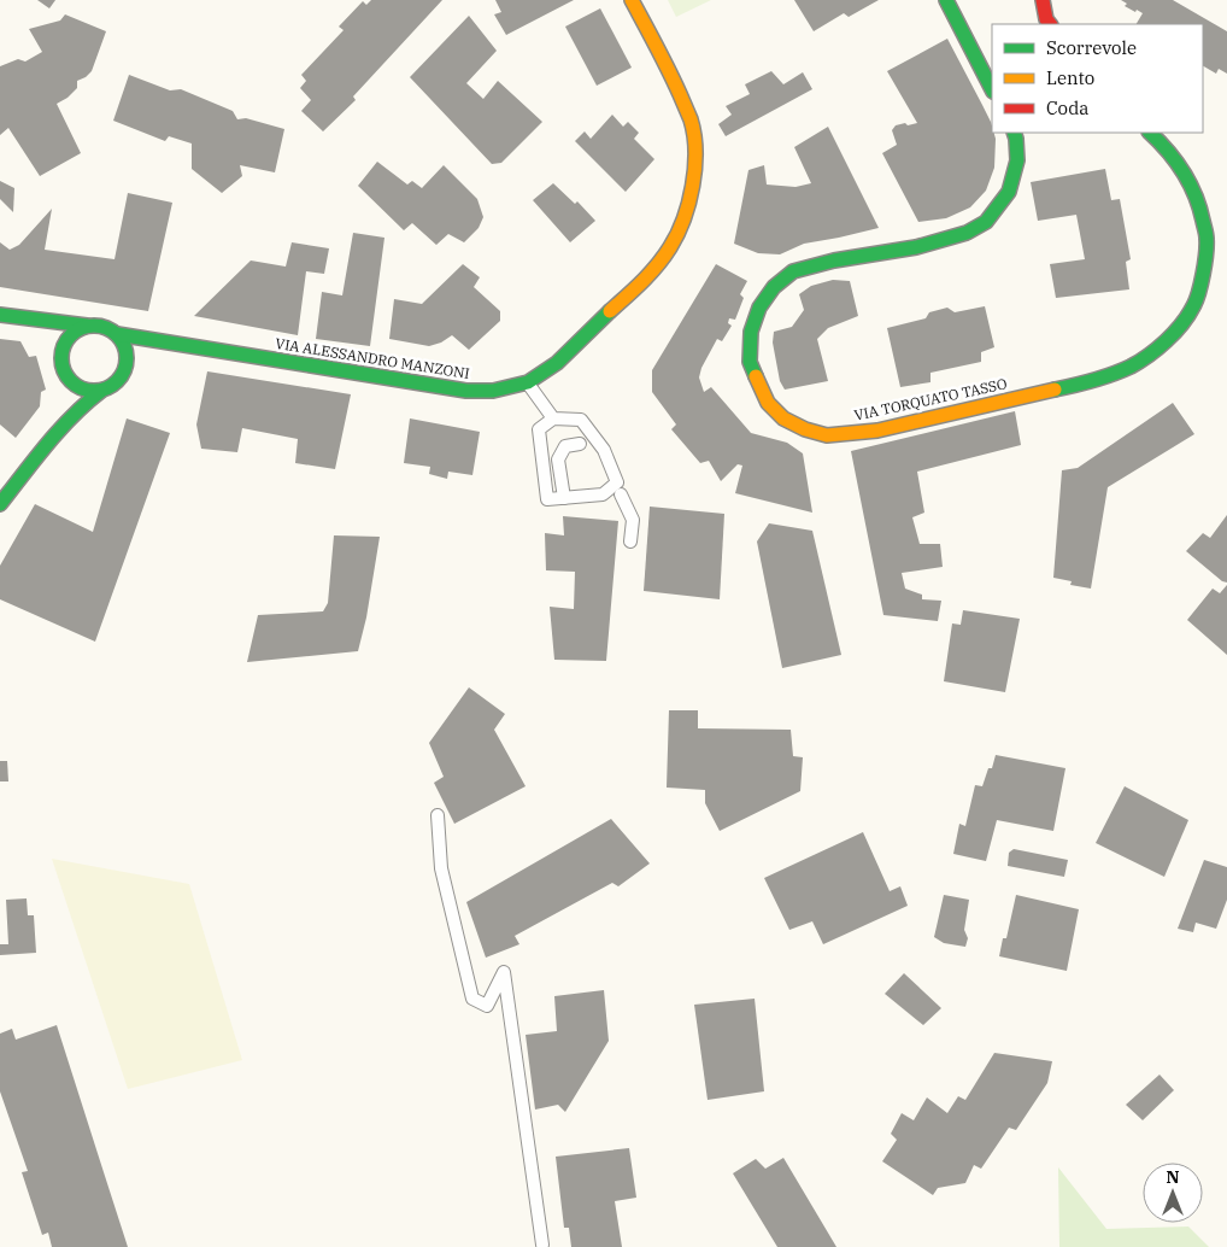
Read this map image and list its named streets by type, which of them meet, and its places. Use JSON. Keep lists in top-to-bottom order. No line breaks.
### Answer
{"streets":{"main road":["VIA ALESSANDRO MANZONI","VIA TORQUATO TASSO"]},"legend":["Scorrevole","Lento","Coda"],"north":"top"}
